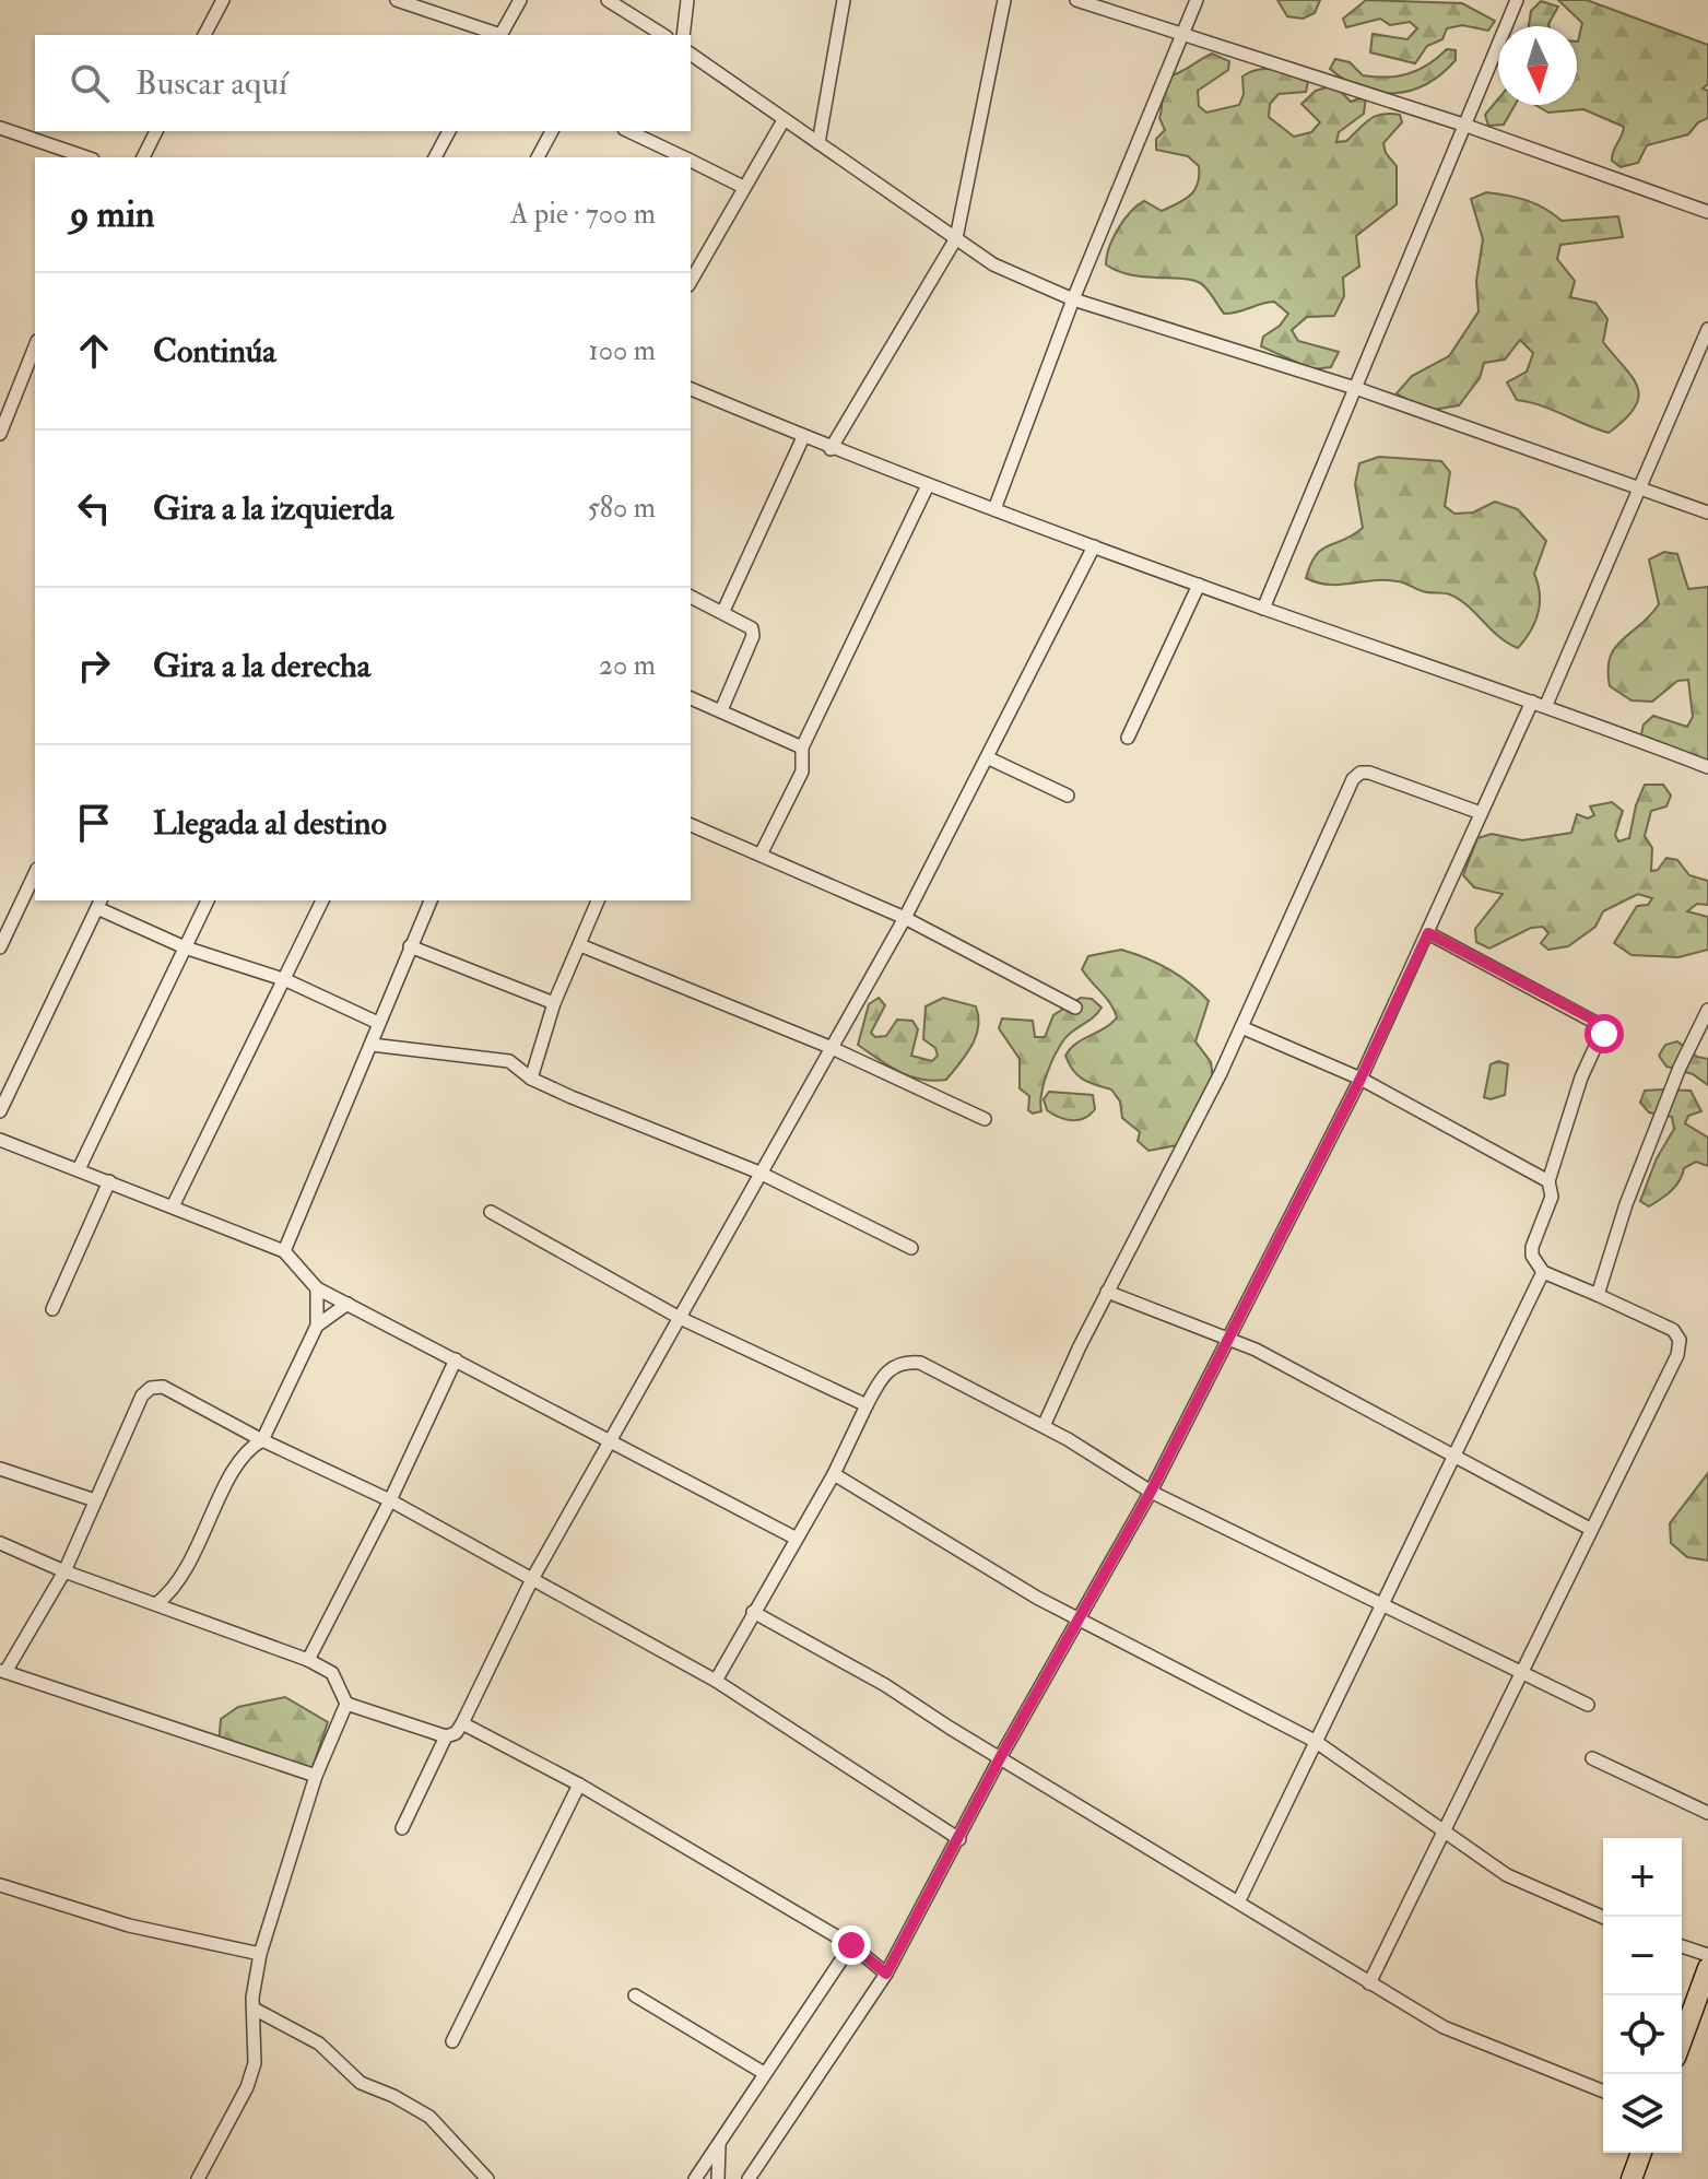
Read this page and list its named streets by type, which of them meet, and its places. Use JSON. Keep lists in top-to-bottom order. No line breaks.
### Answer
{"north":"bottom","page":{"search":"Buscar aquí","heading":["9 min","A pie · 700 m"],"list":[["Continúa","100 m"],["Gira a la izquierda","580 m"],["Gira a la derecha","20 m"],"Llegada al destino"],"map_buttons":["+","−"]}}
